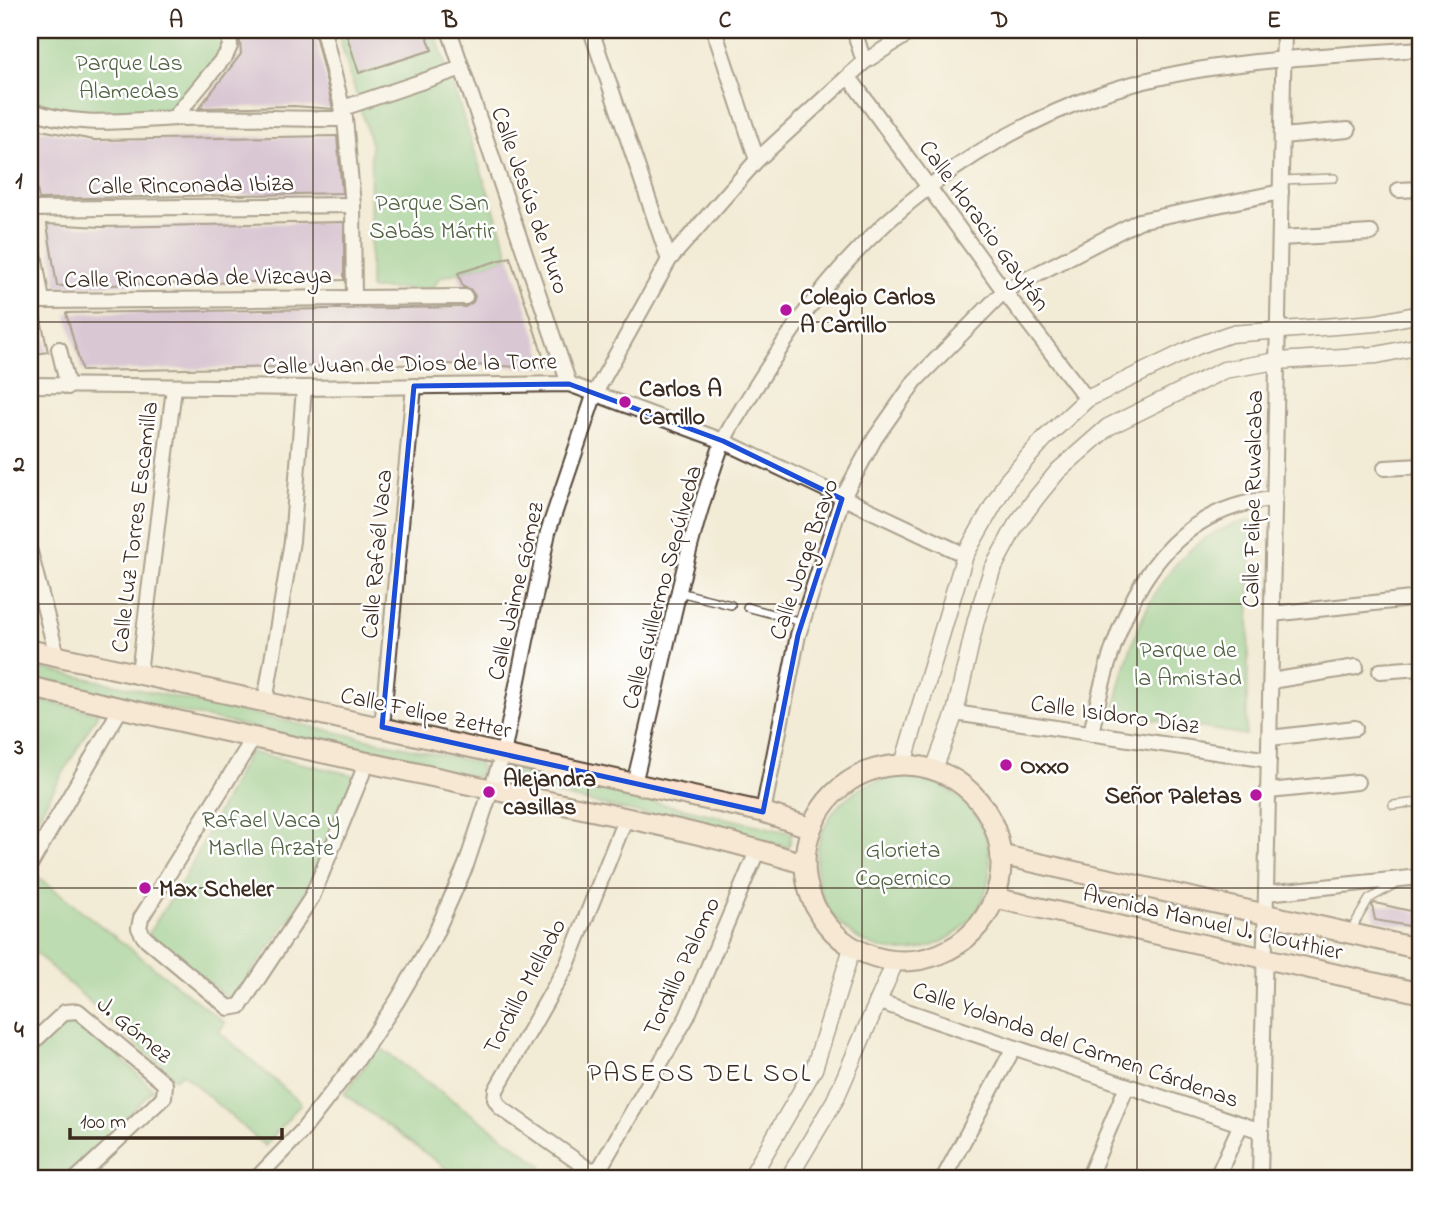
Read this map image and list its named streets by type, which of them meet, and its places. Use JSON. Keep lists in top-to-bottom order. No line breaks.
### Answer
{"streets":{"main road":["Calle Felipe Zetter","Avenida Manuel J. Clouthier"],"street":["Calle Rinconada Ibiza","Calle Jesús de Muro","Calle Horacio Gaytán","Calle Rinconada de Vizcaya","Calle Juan de Dios de la Torre","Calle Felipe Ruvalcaba","Calle Luz Torres Escamilla","Calle Rafaél Vaca","Calle Jorge Bravo","Calle Guillermo Sepúlveda","Calle Jaime Gómez","Calle Isidoro Díaz","Tordillo Palomo","Tordillo Mellado","J. Gómez","Calle Yolanda del Carmen Cárdenas"]},"crossings":[["Calle Jesús de Muro","Calle Juan de Dios de la Torre"],["Calle Horacio Gaytán","Calle Jorge Bravo"],["Calle Horacio Gaytán","Calle Guillermo Sepúlveda"],["Calle Horacio Gaytán","Calle Jaime Gómez"],["Calle Juan de Dios de la Torre","Calle Luz Torres Escamilla"],["Calle Juan de Dios de la Torre","Calle Rafaél Vaca"],["Calle Juan de Dios de la Torre","Calle Jorge Bravo"],["Calle Juan de Dios de la Torre","Calle Guillermo Sepúlveda"],["Calle Juan de Dios de la Torre","Calle Jaime Gómez"],["Calle Felipe Ruvalcaba","Calle Jorge Bravo"],["Calle Felipe Ruvalcaba","Calle Guillermo Sepúlveda"],["Calle Felipe Ruvalcaba","Calle Isidoro Díaz"],["Calle Felipe Ruvalcaba","Avenida Manuel J. Clouthier"],["Calle Felipe Ruvalcaba","Calle Yolanda del Carmen Cárdenas"],["Calle Luz Torres Escamilla","Calle Felipe Zetter"],["Calle Rafaél Vaca","Calle Felipe Zetter"],["Calle Jorge Bravo","Calle Felipe Zetter"],["Calle Guillermo Sepúlveda","Calle Felipe Zetter"],["Calle Jaime Gómez","Calle Felipe Zetter"],["Calle Felipe Zetter","Avenida Manuel J. Clouthier"],["Tordillo Palomo","Tordillo Mellado"]],"districts":["PASEOS DEL SOL"],"parks":["Parque Las Alamedas","Parque San Sabás Mártir","Parque de la Amistad","Rafael Vaca y Marlla Arzate","Glorieta Copernico"],"places":["Colegio Carlos A Carrillo","Carlos A Carrillo","Oxxo","Alejandra casillas","Señor Paletas","Max Scheler"],"scale_bar":"100 m","grid":{"columns":["A","B","C","D","E"],"rows":["1","2","3","4"]}}
